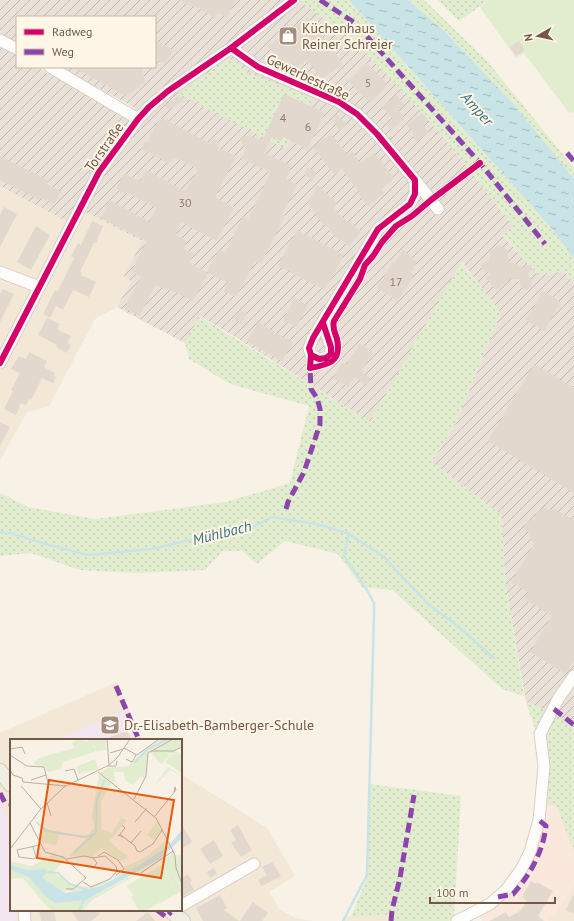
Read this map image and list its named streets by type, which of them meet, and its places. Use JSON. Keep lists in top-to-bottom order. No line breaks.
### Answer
{"streets":{"street":["Gewerbestraße","Torstraße"]},"crossings":[["Gewerbestraße","Torstraße"]],"water":["Amper","Mühlbach"],"places":{"shop":["Küchenhaus Reiner Schreier"],"school or university":["Dr.-Elisabeth-Bamberger-Schule"]},"house_numbers":["5","4","6","30","17"],"legend":["Radweg","Weg"],"scale_bar":"100 m","north":"left"}
